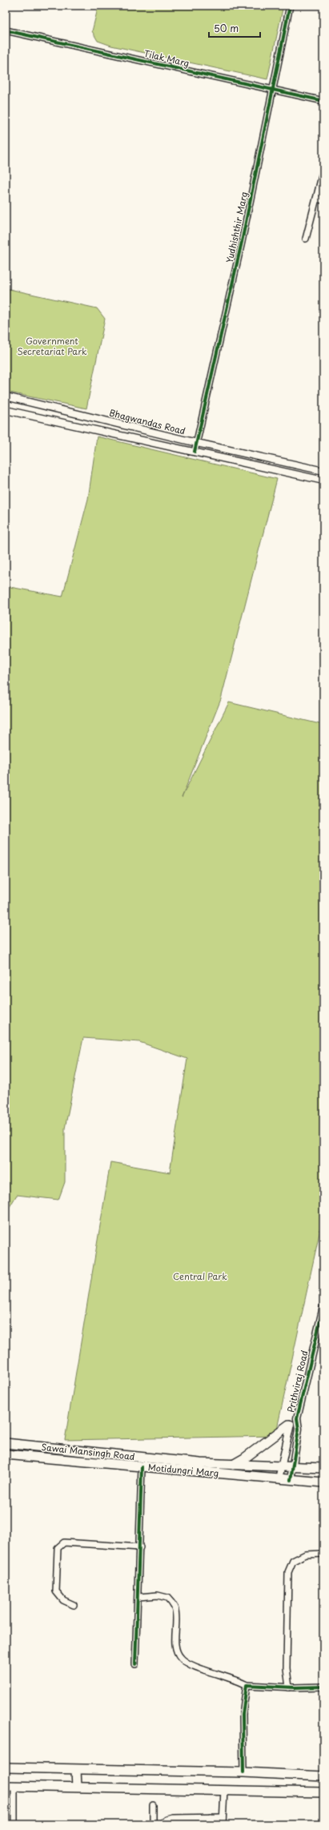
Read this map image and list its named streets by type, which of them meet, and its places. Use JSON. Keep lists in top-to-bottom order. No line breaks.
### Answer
{"streets":{"main road":["Sawai Mansingh Road","Motidungri Marg"],"street":["Tilak Marg","Yudhishthir Marg","Bhagwandas Road","Prithviraj Road"]},"crossings":[["Tilak Marg","Yudhishthir Marg"],["Yudhishthir Marg","Bhagwandas Road"],["Prithviraj Road","Sawai Mansingh Road"],["Prithviraj Road","Motidungri Marg"]],"parks":["Government Secretariat Park","Central Park"],"scale_bar":"50 m"}
